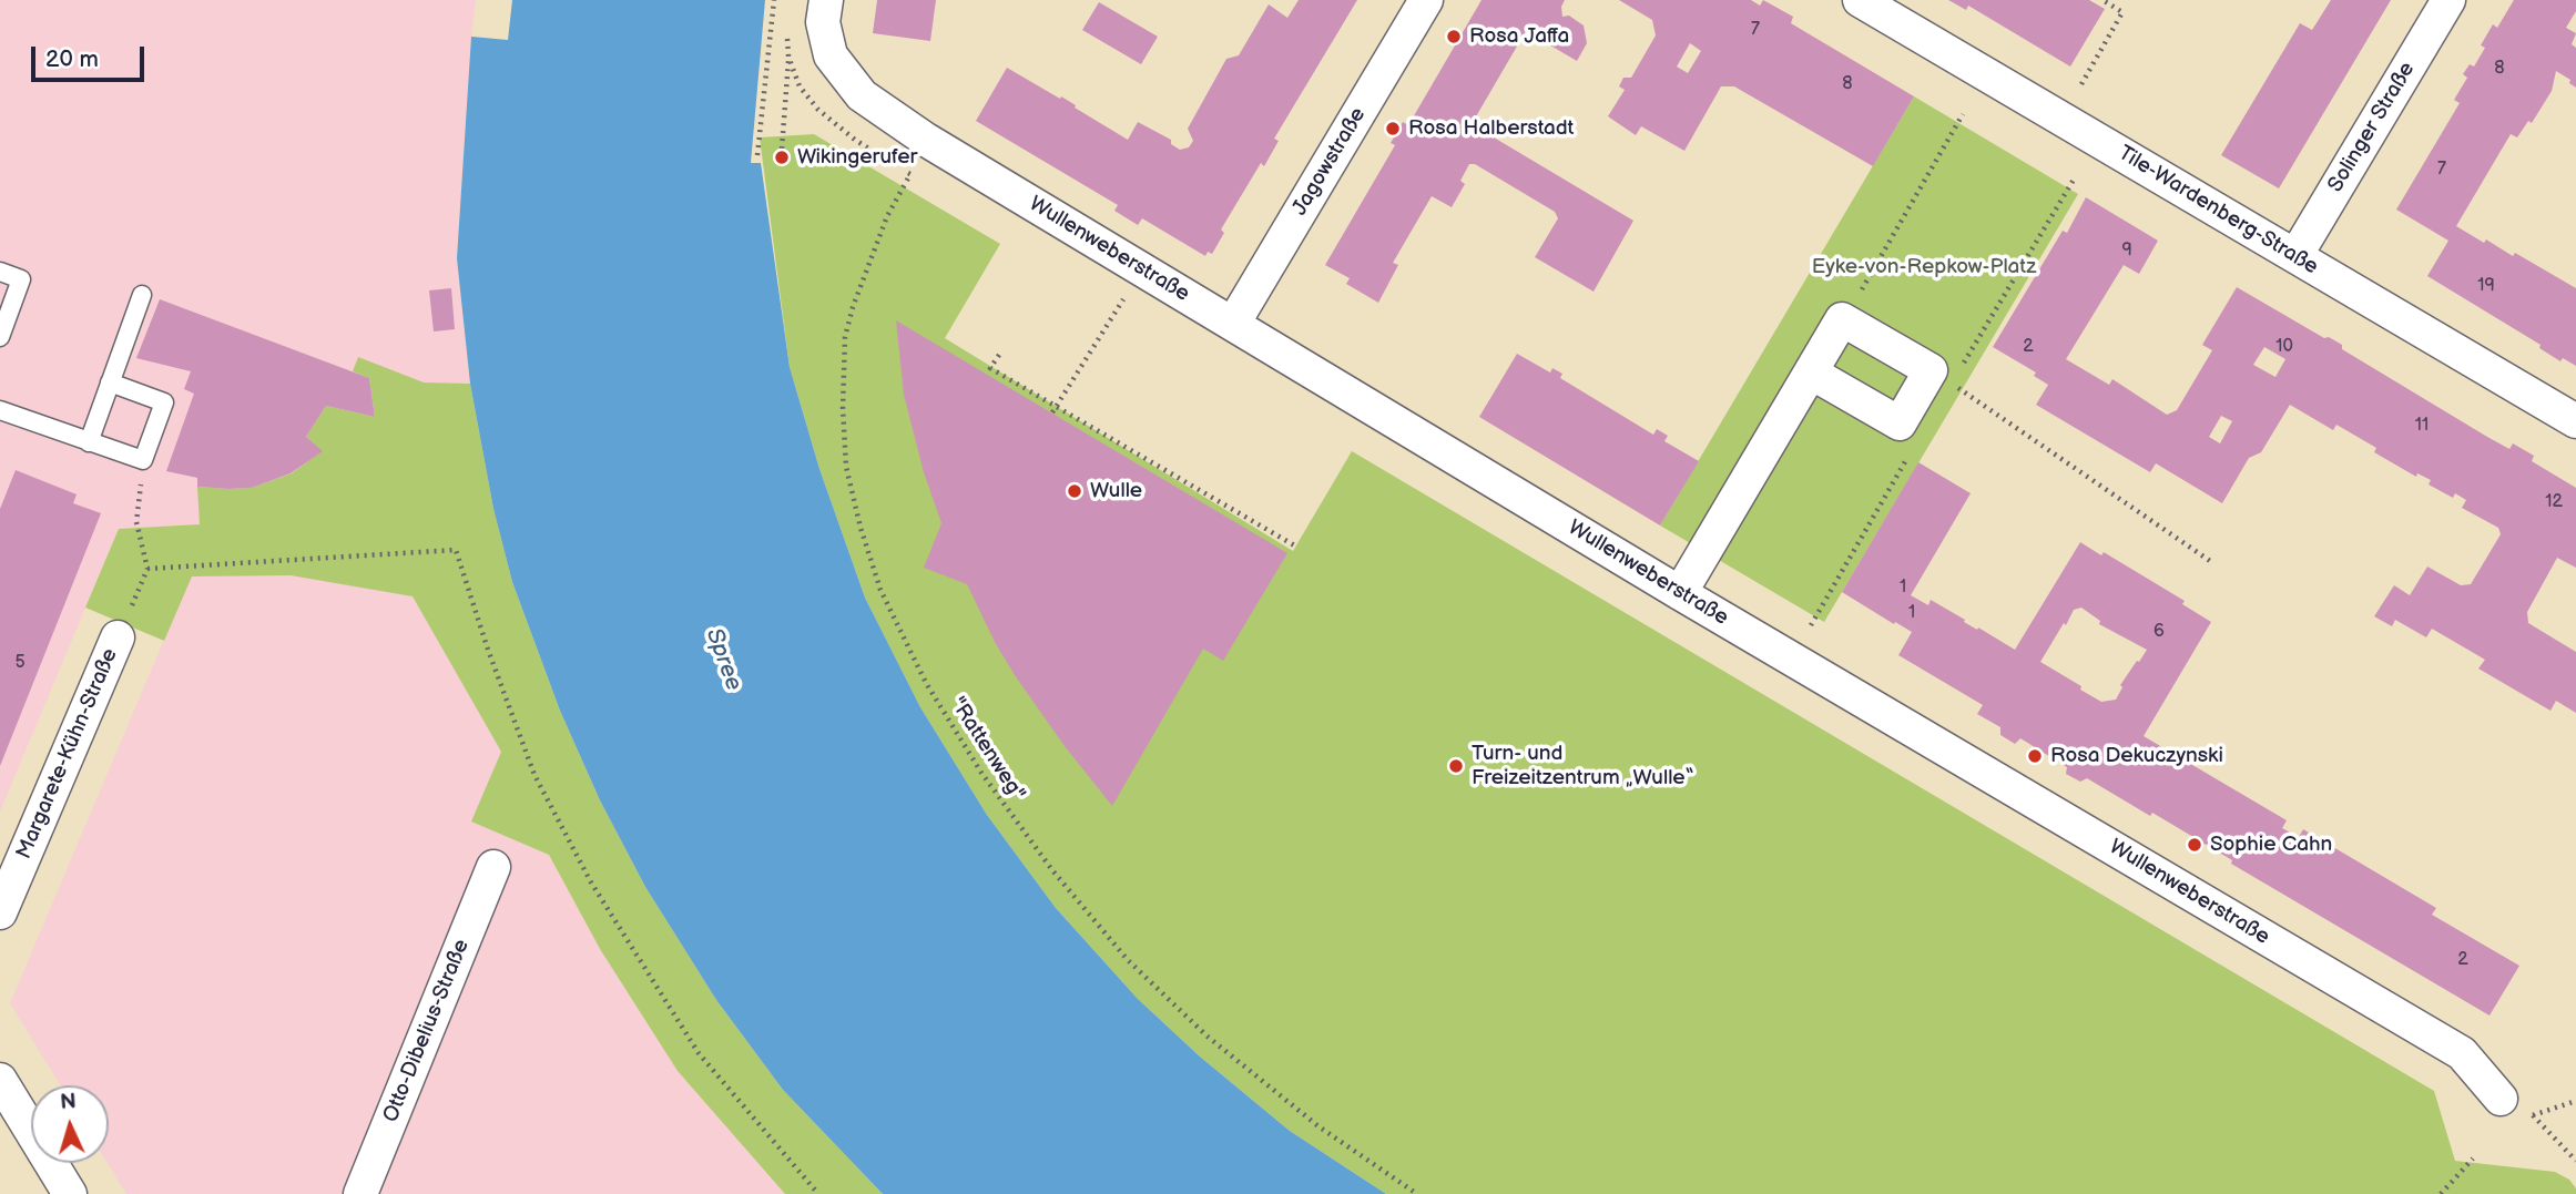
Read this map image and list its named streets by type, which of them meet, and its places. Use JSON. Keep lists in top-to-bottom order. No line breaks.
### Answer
{"streets":{"street":["Solinger Straße","Jagowstraße","Tile-Wardenberg-Straße","Wullenweberstraße","Margarete-Kühn-Straße","Otto-Dibelius-Straße"],"path":["\"Rattenweg\""]},"crossings":[["Solinger Straße","Tile-Wardenberg-Straße"],["Jagowstraße","Wullenweberstraße"]],"water":["Spree"],"parks":["Eyke-von-Repkow-Platz"],"places":["Rosa Jaffa","Rosa Halberstadt","Wikingerufer","Wulle","Rosa Dekuczynski","Turn- und Freizeitzentrum „Wulle“","Sophie Cahn"],"house_numbers":["7","8","8","7","9","19","2","10","11","12","1","1","6","5","2"],"scale_bar":"20 m","north":"top"}
